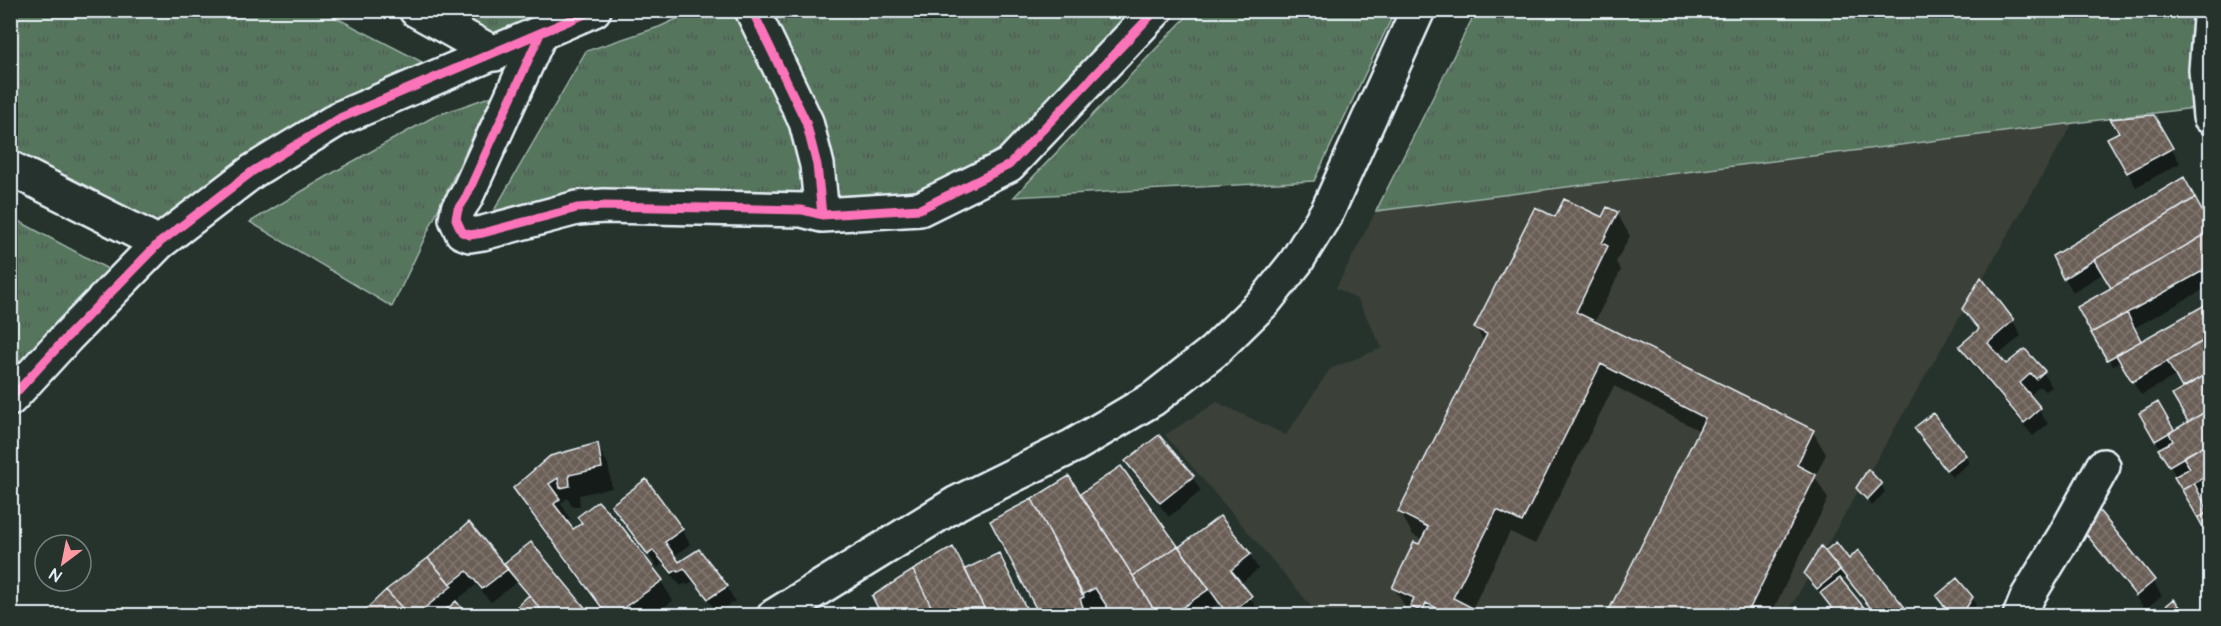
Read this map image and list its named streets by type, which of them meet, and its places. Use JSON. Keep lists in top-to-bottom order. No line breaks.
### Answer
{"north":"bottom left"}
